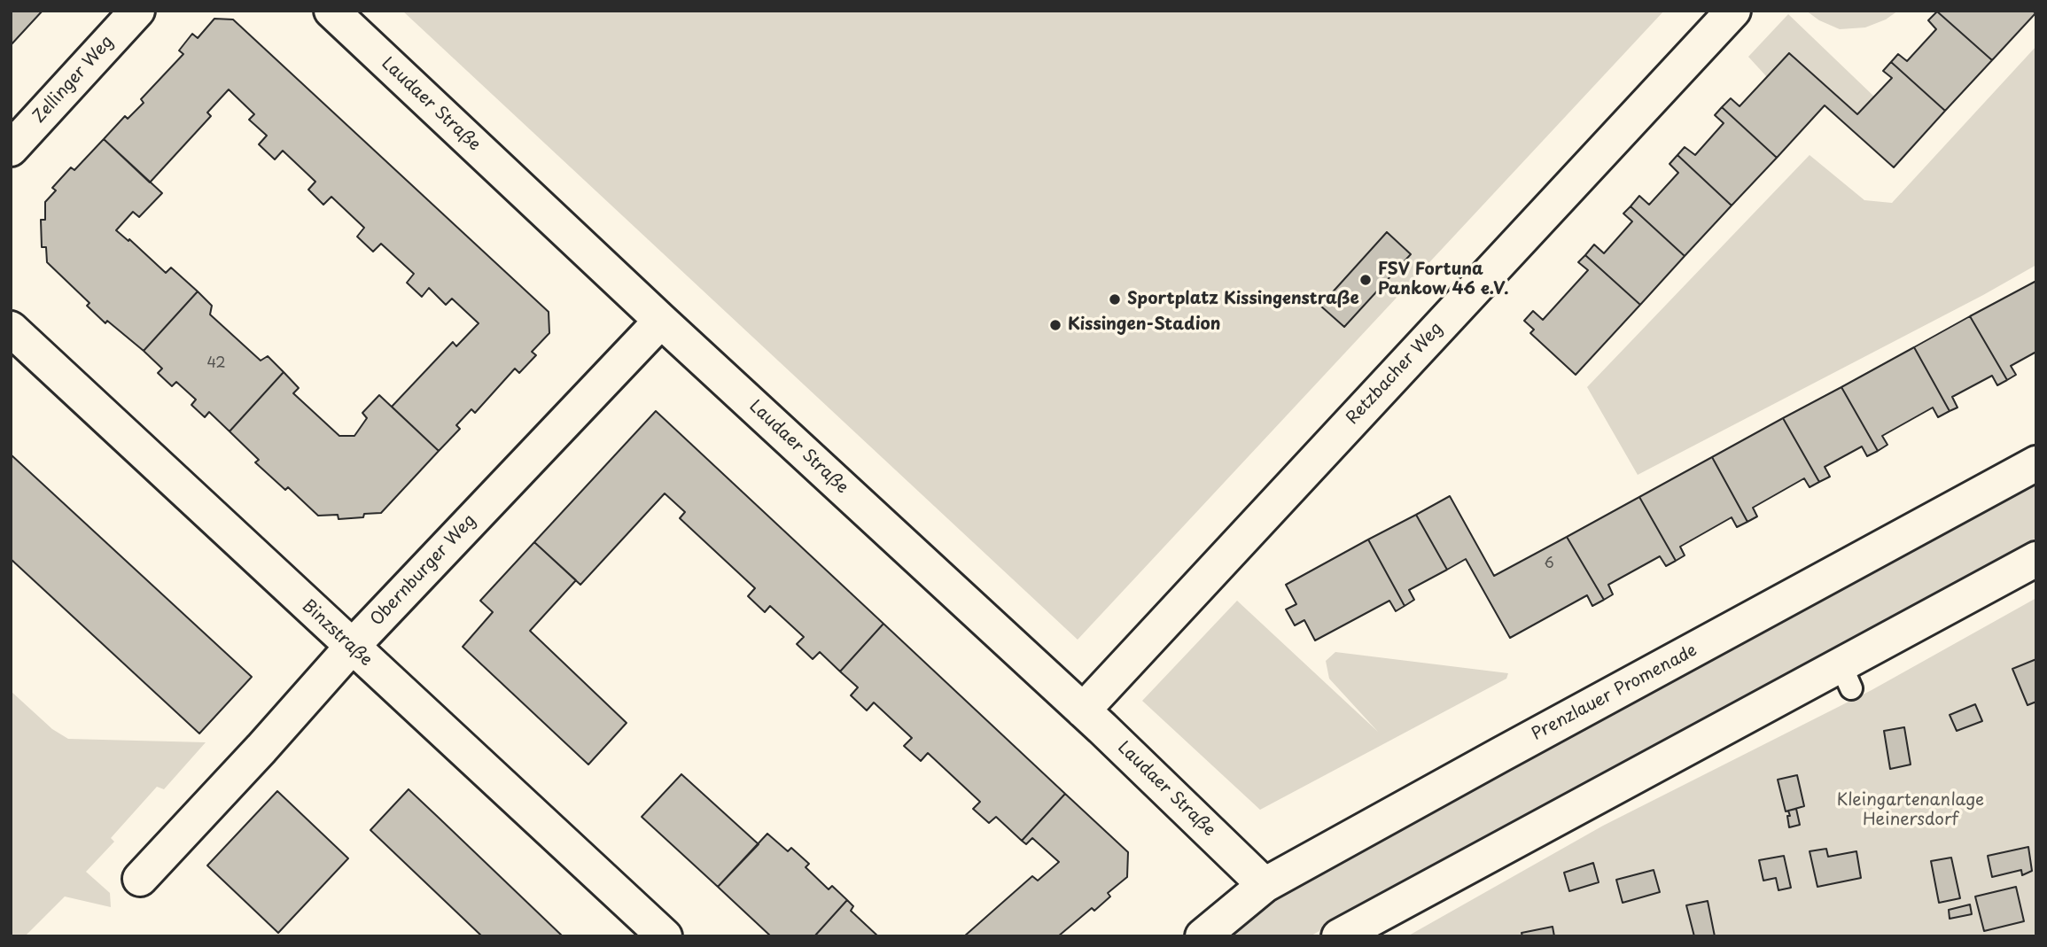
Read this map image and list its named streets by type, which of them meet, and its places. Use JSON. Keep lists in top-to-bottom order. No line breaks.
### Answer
{"streets":{"street":["Zellinger Weg","Laudaer Straße","Retzbacher Weg","Obernburger Weg","Binzstraße","Prenzlauer Promenade"]},"crossings":[["Laudaer Straße","Retzbacher Weg"],["Laudaer Straße","Obernburger Weg"],["Laudaer Straße","Prenzlauer Promenade"],["Obernburger Weg","Binzstraße"]],"parks":["Kleingartenanlage Heinersdorf"],"places":["FSV Fortuna Pankow 46 e.V.","Sportplatz Kissingenstraße","Kissingen-Stadion"],"house_numbers":["42","6"]}
